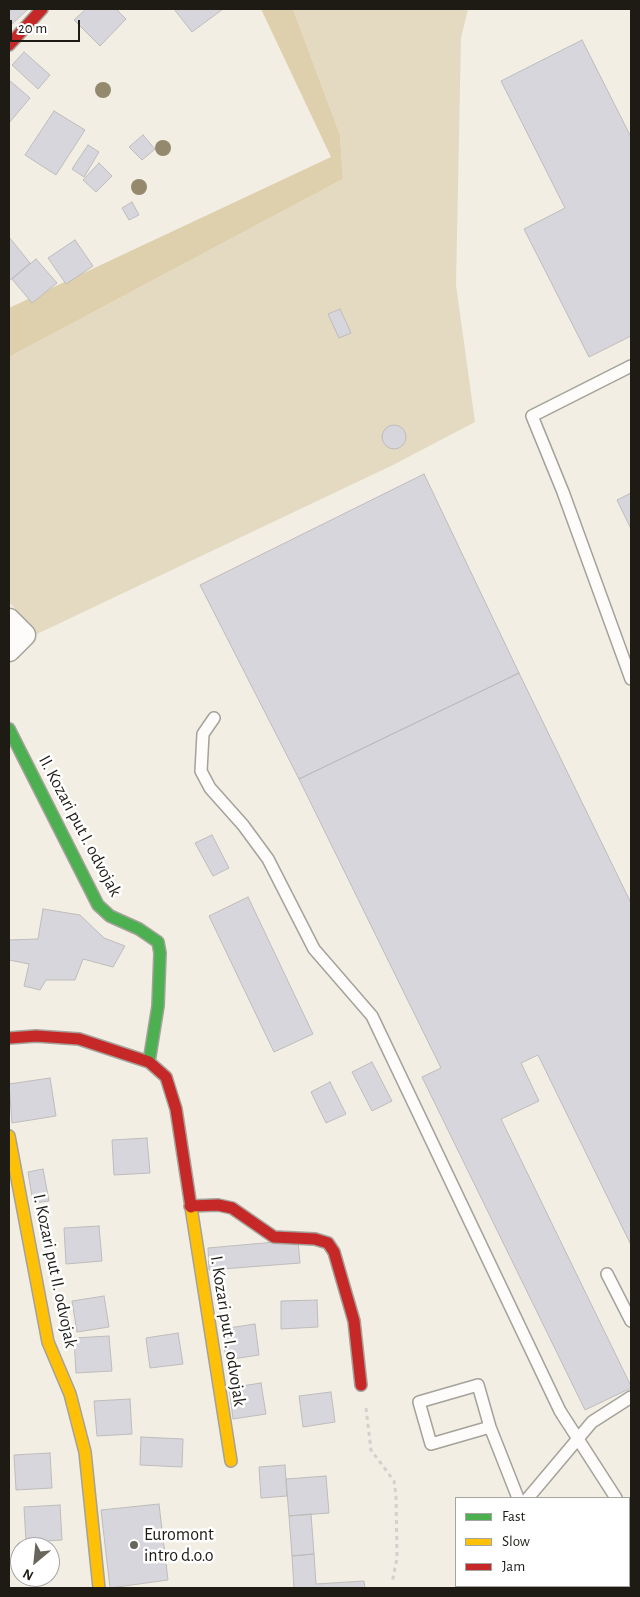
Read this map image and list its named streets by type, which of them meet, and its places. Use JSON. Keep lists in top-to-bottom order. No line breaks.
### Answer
{"streets":{"street":["II. Kozari put I. odvojak","I. Kozari put II. odvojak","I. Kozari put I. odvojak"]},"crossings":[["II. Kozari put I. odvojak","I. Kozari put I. odvojak"]],"places":["Euromont intro d.o.o"],"legend":["Fast","Slow","Jam"],"scale_bar":"20 m","north":"bottom left"}
